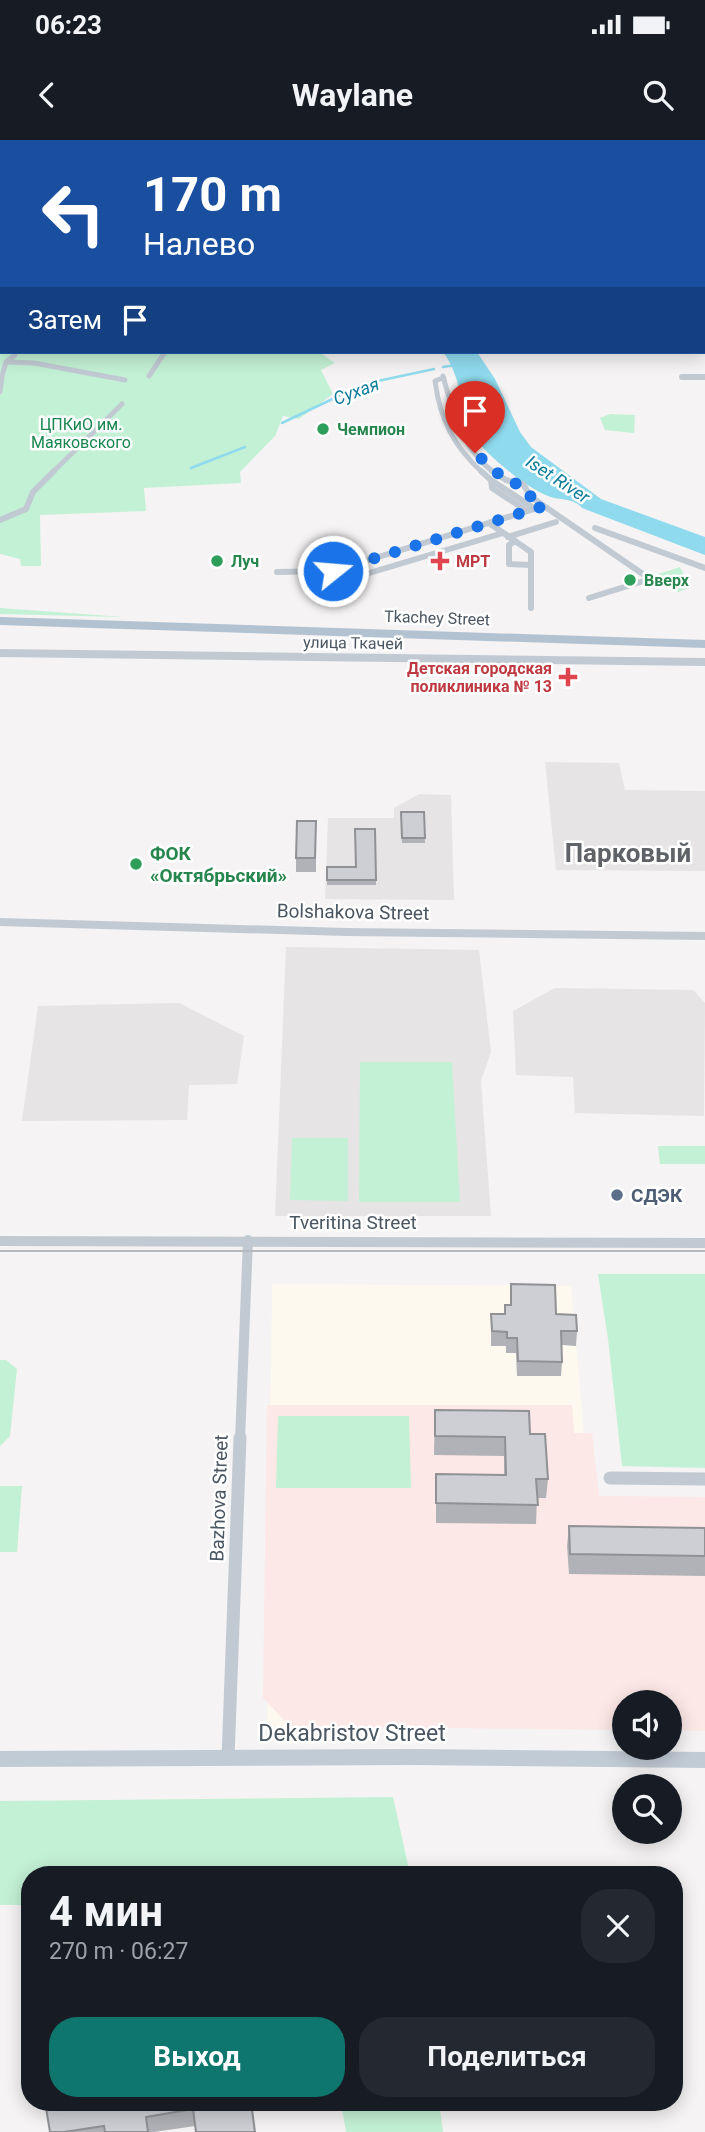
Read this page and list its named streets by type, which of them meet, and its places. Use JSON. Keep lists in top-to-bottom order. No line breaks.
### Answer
{"streets":{"main road":["Tkachey Street","Dekabristov Street"],"street":["улица Ткачей","Bolshakova Street","Tveritina Street","Bazhova Street"]},"crossings":[["Tveritina Street","Bazhova Street"],["Bazhova Street","Dekabristov Street"]],"districts":["Парковый"],"water":["Сухая","Iset River"],"parks":["ЦПКиО им. Маяковского"],"places":{"other":["Чемпион","Луч","Вверх","ФОК «Октябрьский»","СДЭК"],"health":["МРТ","Детская городская поликлиника № 13"]},"page":{"status":"06:23","header":"Waylane","turn":["170 m","Налево"],"then":"Затем","heading":["4 мин","270 m · 06:27"],"buttons":["Выход","Поделиться"]}}
